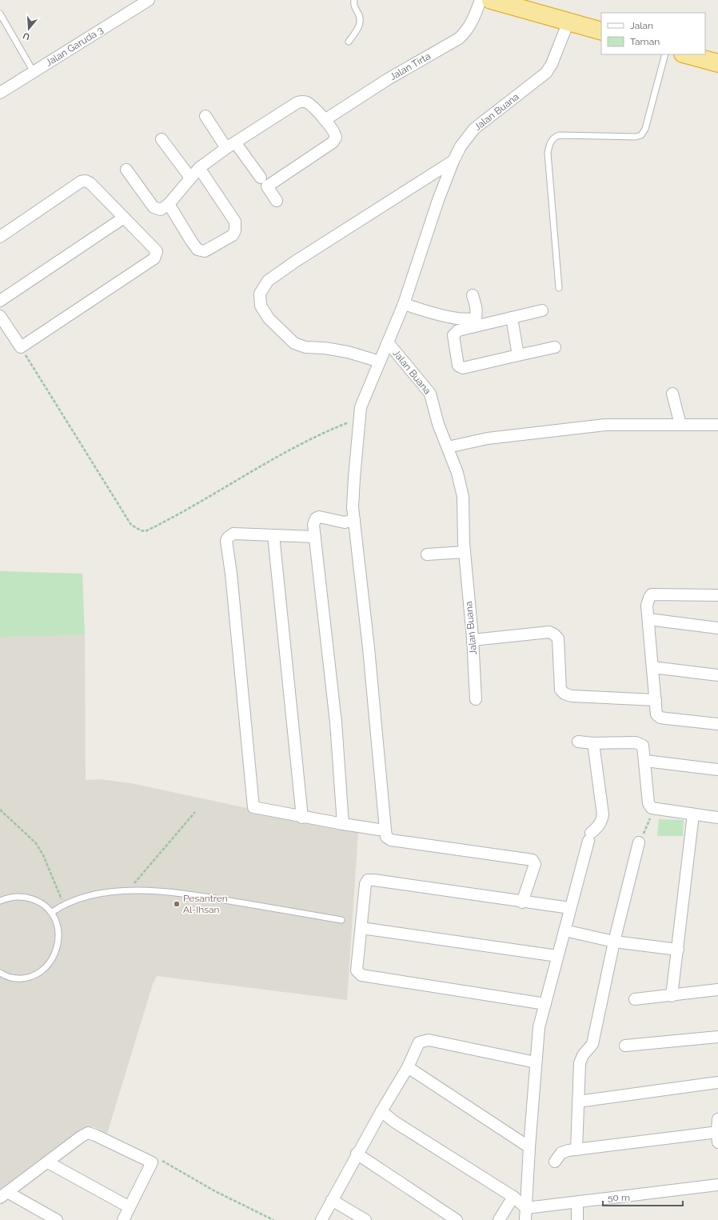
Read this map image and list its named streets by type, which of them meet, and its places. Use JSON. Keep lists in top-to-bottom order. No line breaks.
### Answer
{"streets":{"street":["Jalan Garuda 3","Jalan Tirta","Jalan Buana"]},"places":["Pesantren Al-Ihsan"],"legend":["Jalan","Taman"],"scale_bar":"50 m","north":"bottom"}
